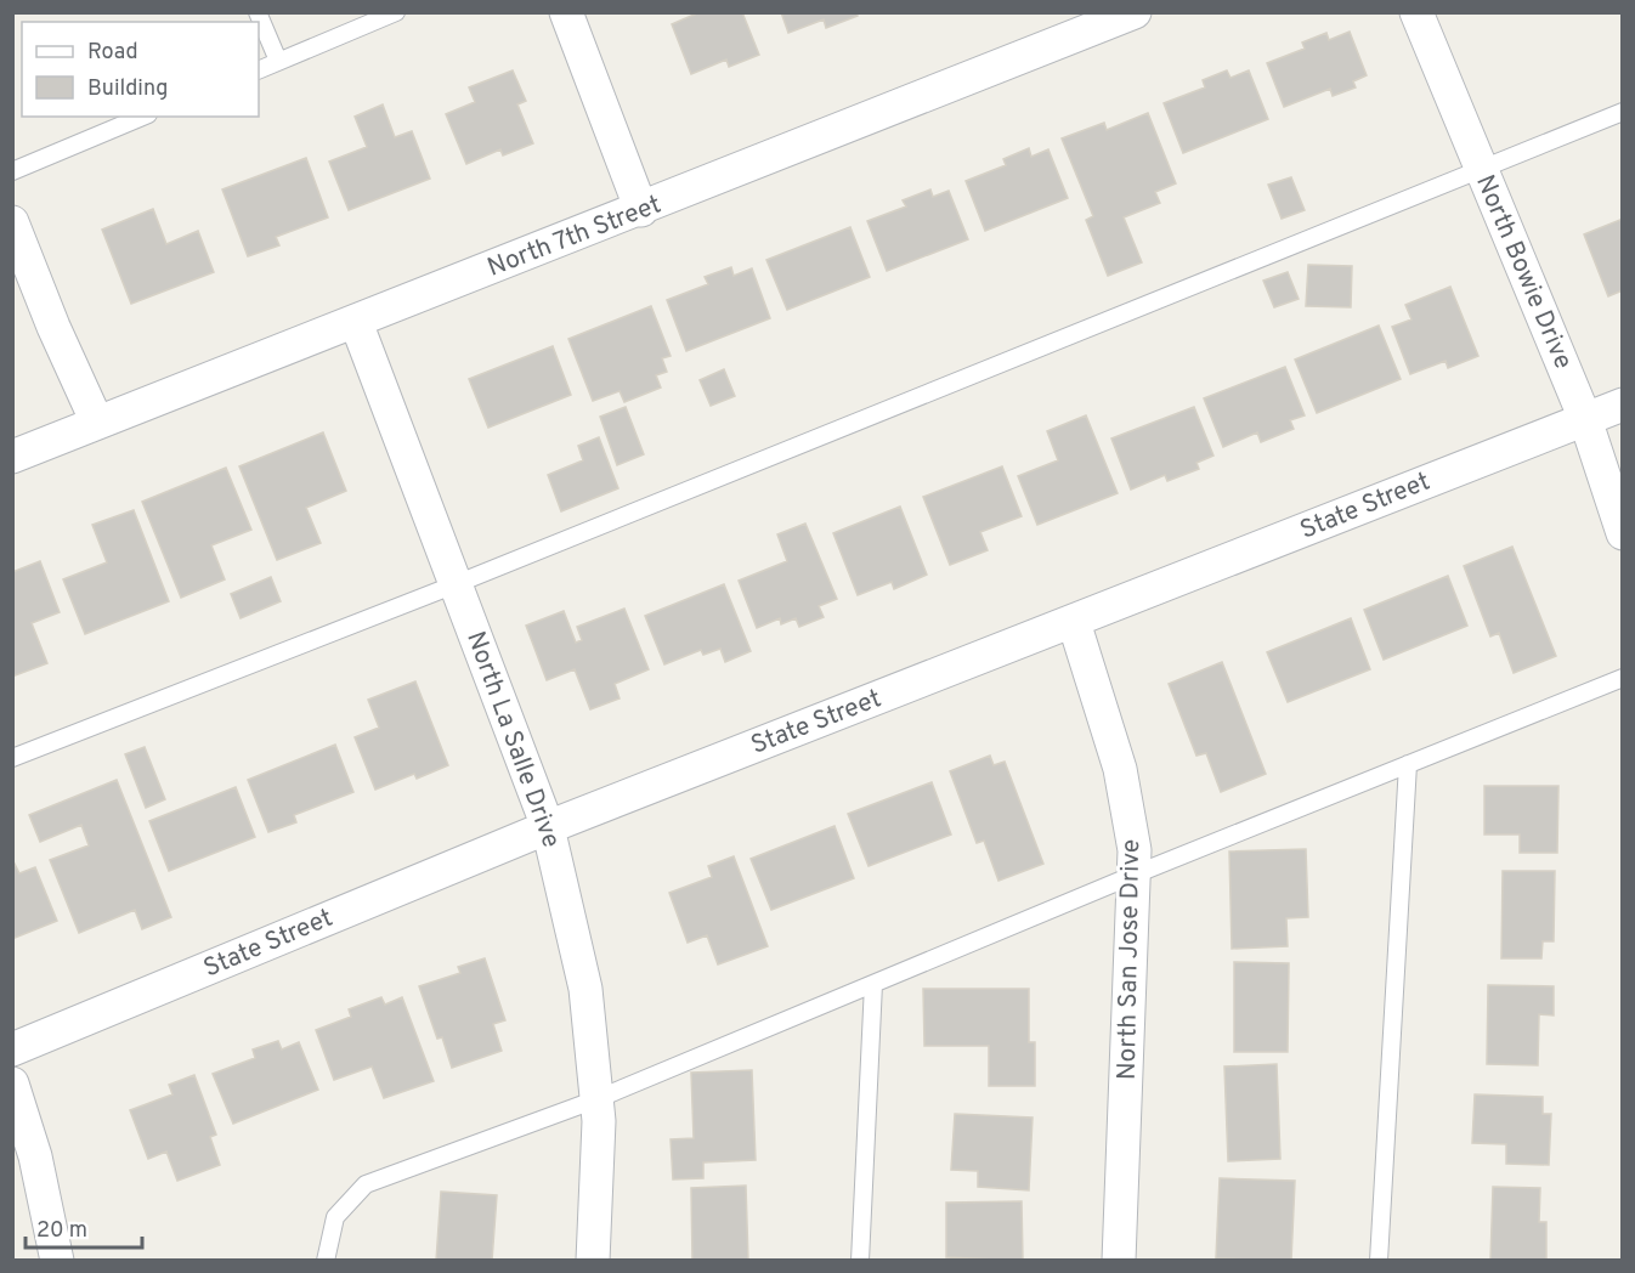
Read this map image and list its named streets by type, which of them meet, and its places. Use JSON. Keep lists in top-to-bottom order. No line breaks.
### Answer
{"streets":{"street":["North 7th Street","North Bowie Drive","State Street","North La Salle Drive","North San Jose Drive"]},"crossings":[["North 7th Street","North La Salle Drive"],["North Bowie Drive","State Street"],["State Street","North La Salle Drive"],["State Street","North San Jose Drive"]],"legend":["Road","Building"],"scale_bar":"20 m"}
